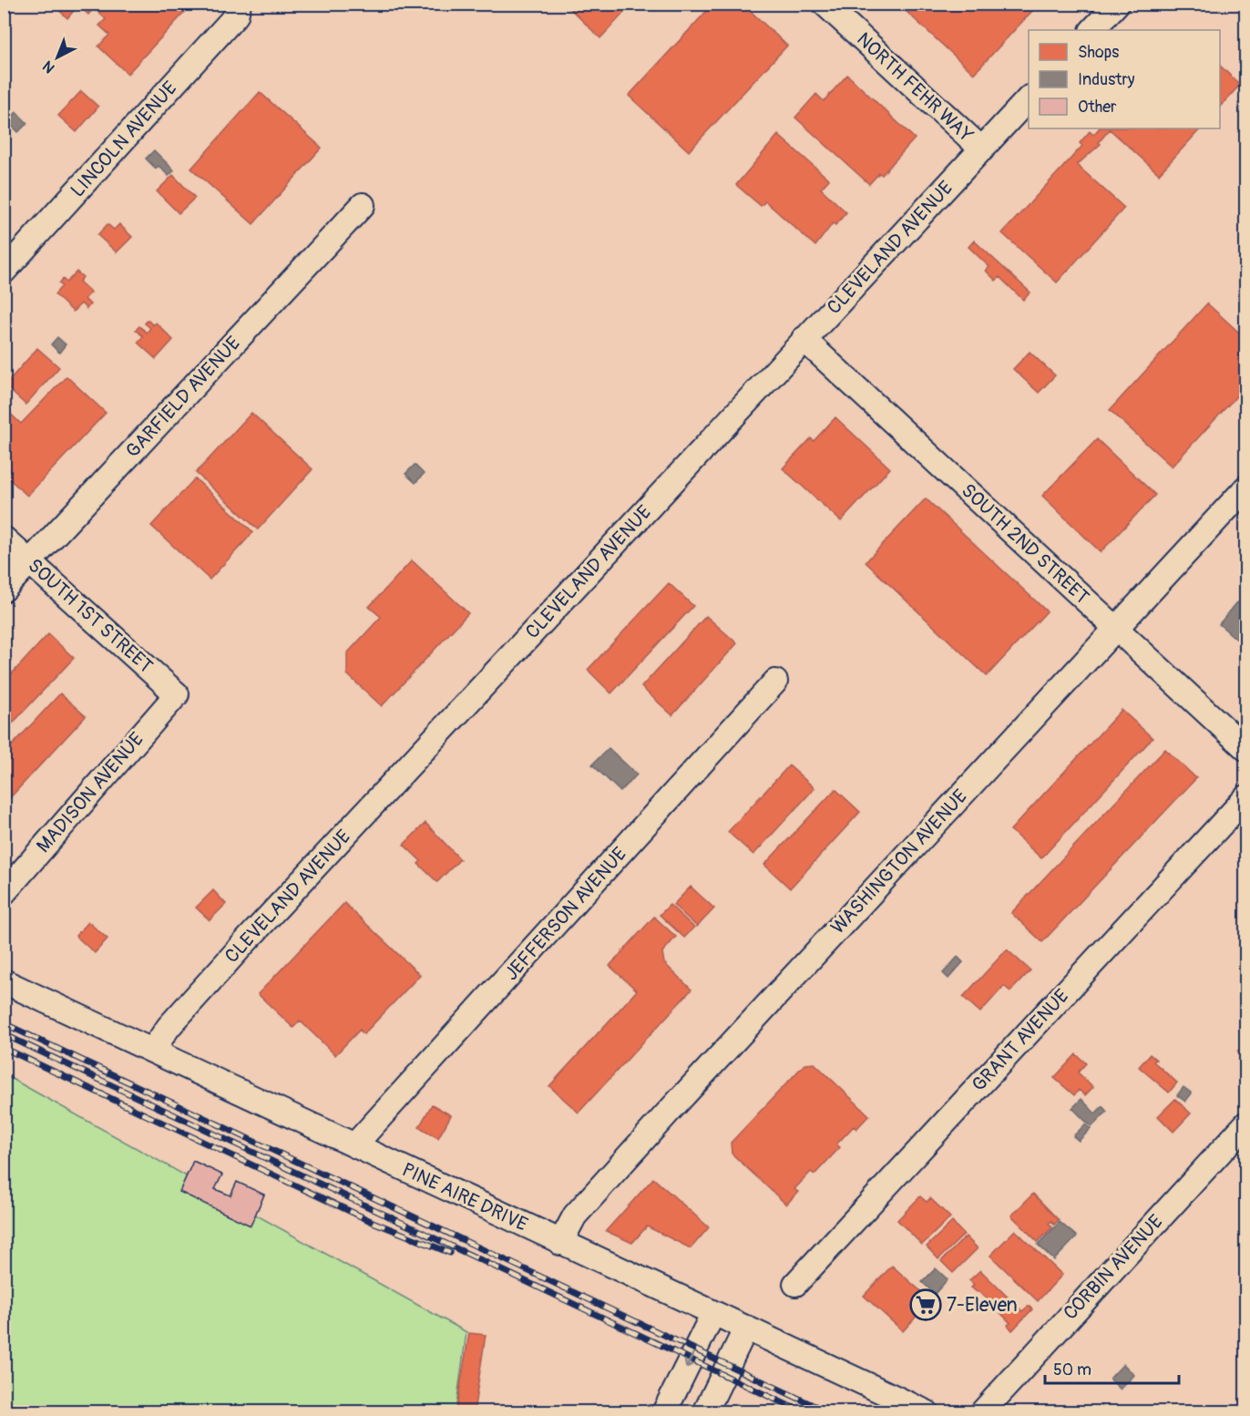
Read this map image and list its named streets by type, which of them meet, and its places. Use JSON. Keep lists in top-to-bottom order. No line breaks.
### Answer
{"streets":{"street":["NORTH FEHR WAY","LINCOLN AVENUE","CLEVELAND AVENUE","GARFIELD AVENUE","SOUTH 2ND STREET","SOUTH 1ST STREET","MADISON AVENUE","WASHINGTON AVENUE","JEFFERSON AVENUE","GRANT AVENUE","PINE AIRE DRIVE","CORBIN AVENUE"]},"crossings":[["NORTH FEHR WAY","CLEVELAND AVENUE"],["CLEVELAND AVENUE","SOUTH 2ND STREET"],["CLEVELAND AVENUE","PINE AIRE DRIVE"],["GARFIELD AVENUE","SOUTH 1ST STREET"],["SOUTH 2ND STREET","WASHINGTON AVENUE"],["SOUTH 1ST STREET","MADISON AVENUE"],["WASHINGTON AVENUE","PINE AIRE DRIVE"],["JEFFERSON AVENUE","PINE AIRE DRIVE"]],"places":{"supermarket":["7-Eleven"]},"legend":["Shops","Industry","Other"],"scale_bar":"50 m","north":"bottom left"}
